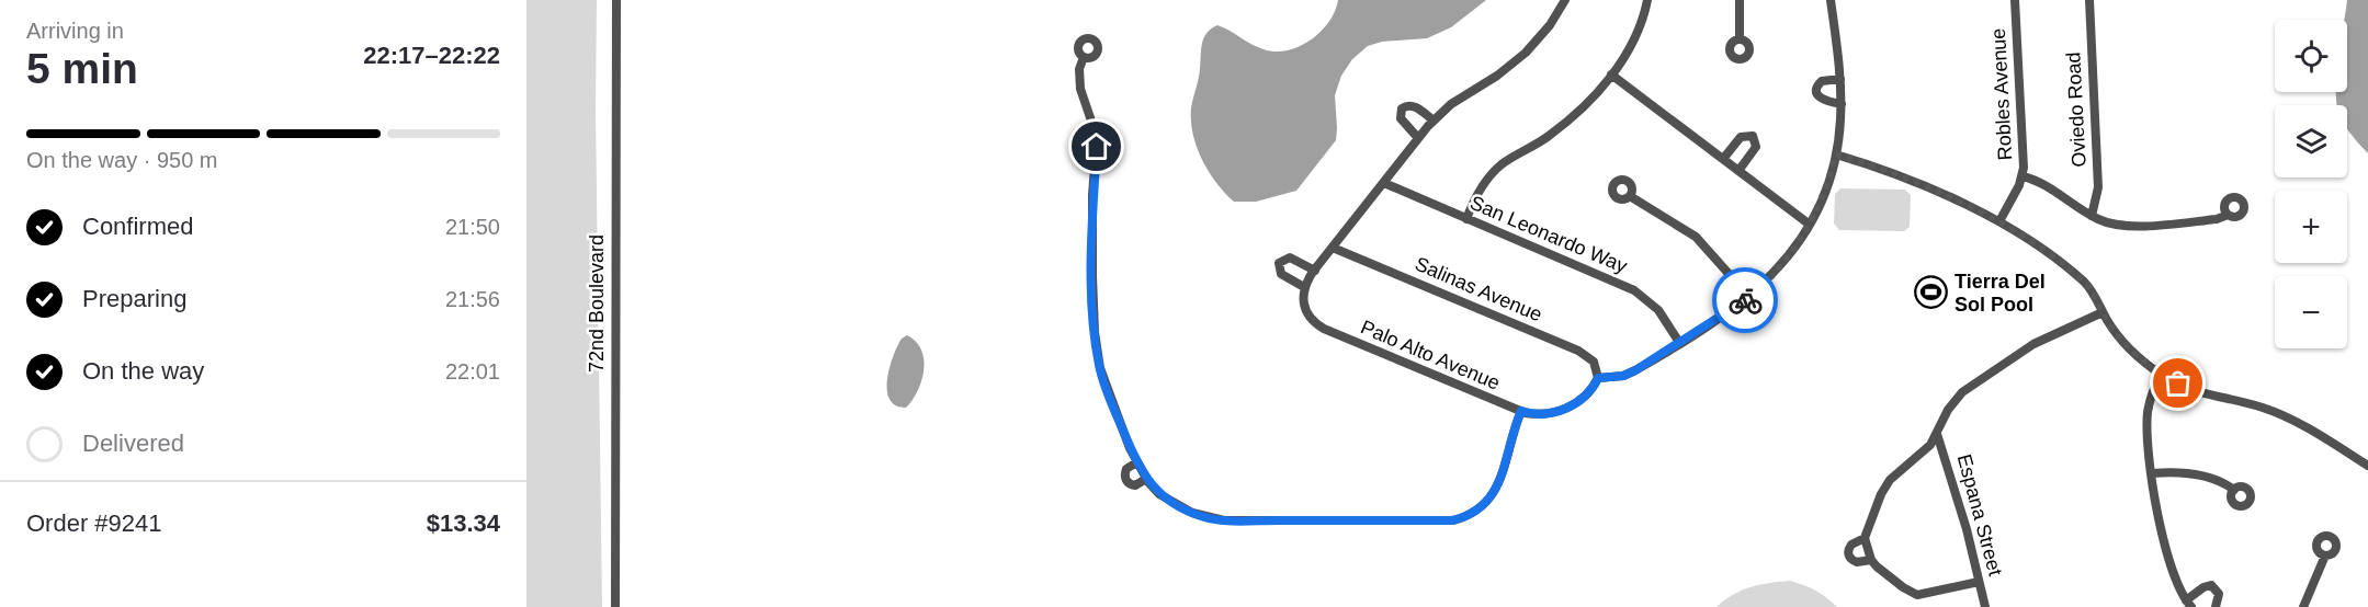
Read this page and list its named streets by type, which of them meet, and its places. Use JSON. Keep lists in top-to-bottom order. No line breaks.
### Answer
{"streets":{"street":["Robles Avenue","Oviedo Road","San Leonardo Way","Salinas Avenue","72nd Boulevard","Palo Alto Avenue","Espana Street"]},"crossings":[["Salinas Avenue","Palo Alto Avenue"]],"places":{"sports":["Tierra Del Sol Pool"]},"page":{"heading":["5 min","Arriving in","22:17–22:22"],"panel":["Order #9241","$13.34"],"map_buttons":["+","−"],"bar":"On the way · 950 m","list":[["Confirmed","21:50"],["Preparing","21:56"],["On the way","22:01"],"Delivered"]}}
